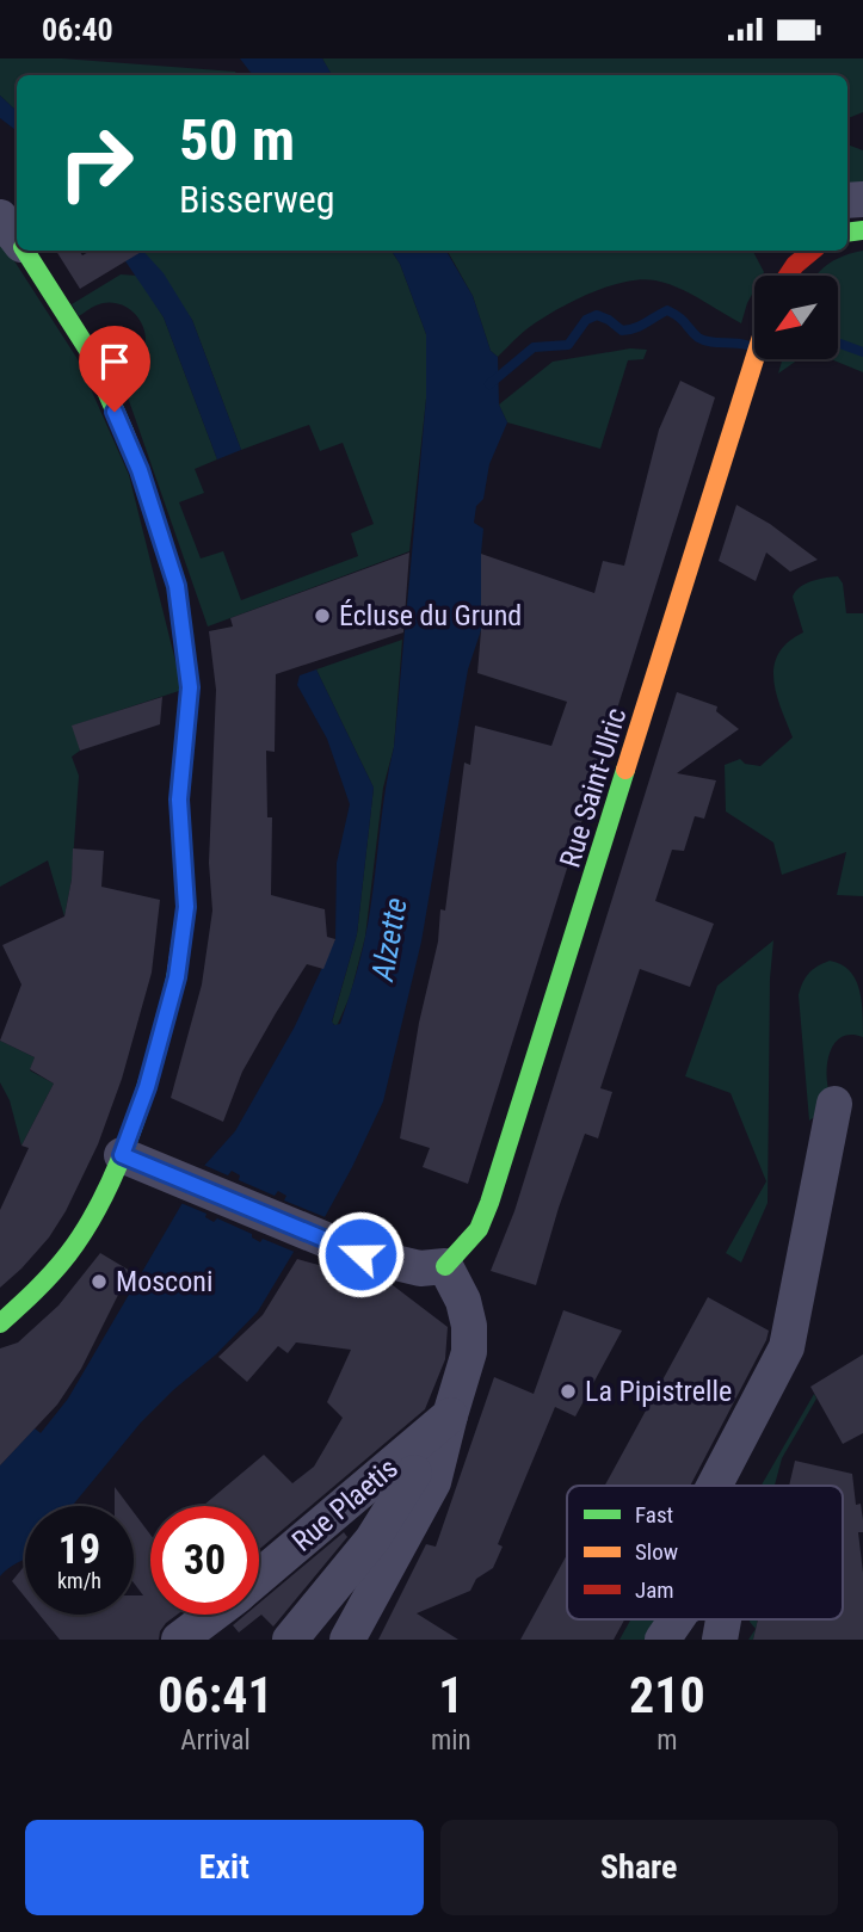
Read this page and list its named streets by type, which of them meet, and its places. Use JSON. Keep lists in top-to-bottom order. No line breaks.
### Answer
{"streets":{"street":["Rue Saint-Ulric","Rue Plaetis"]},"water":["Alzette"],"places":["Écluse du Grund","Mosconi","La Pipistrelle"],"legend":["Fast","Slow","Jam"],"north":"bottom left","page":{"status":"06:40","turn":["50 m","Bisserweg"],"speed":"19 km/h","limit":"30","eta":["06:41","Arrival","1","min","210","m"],"buttons":["Exit","Share"]}}
